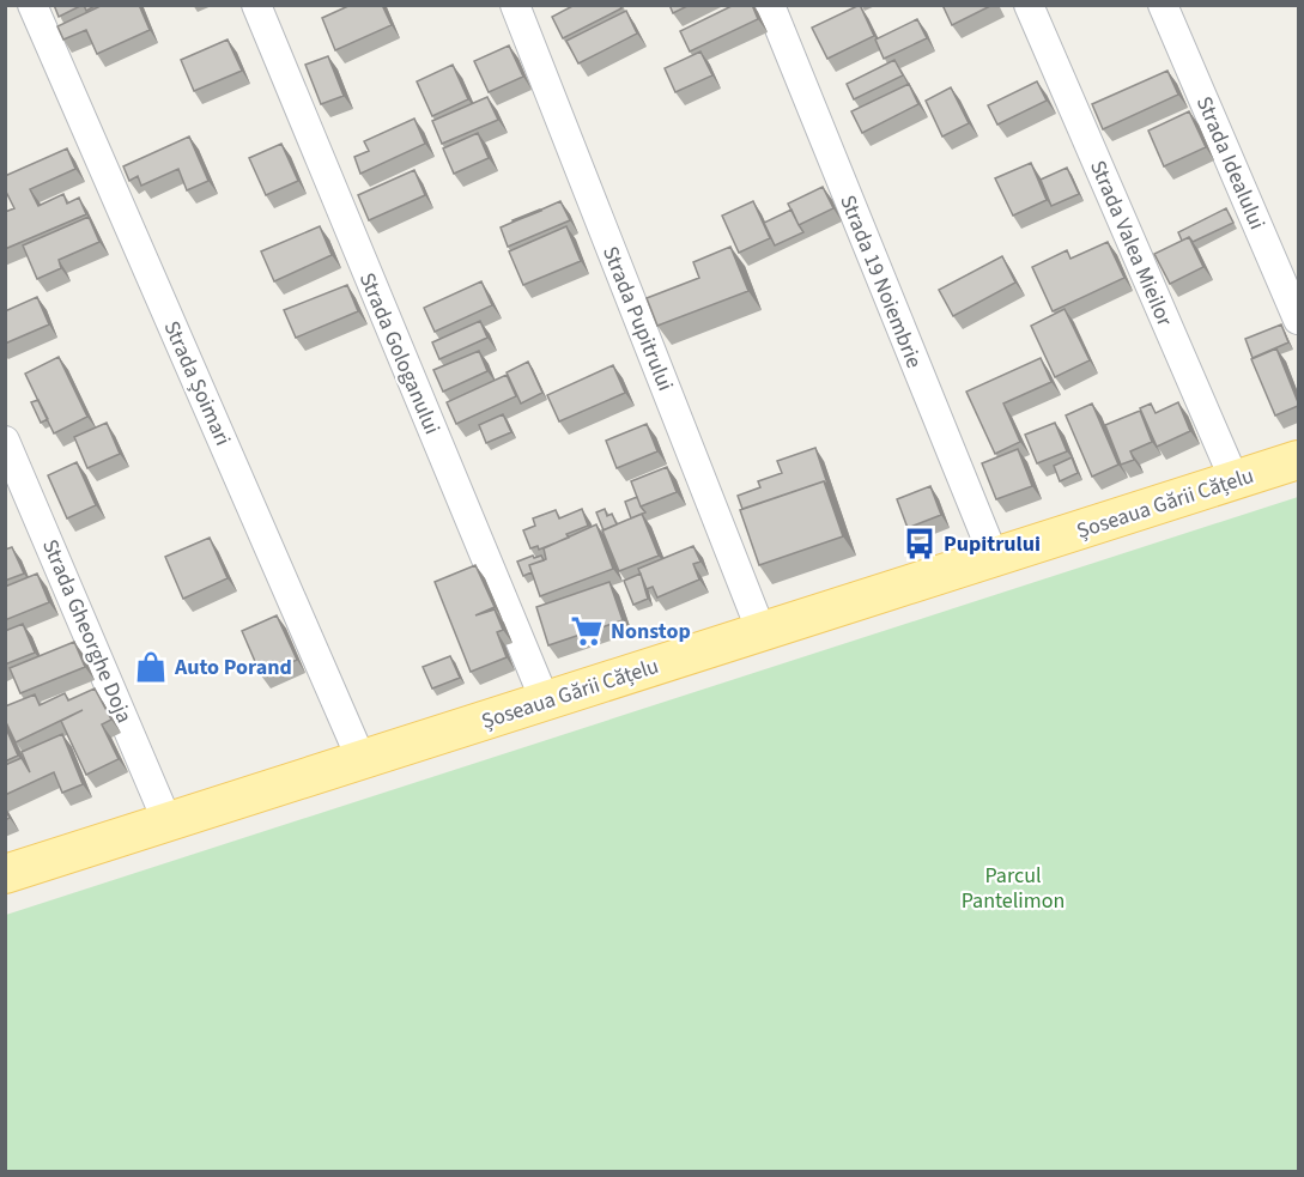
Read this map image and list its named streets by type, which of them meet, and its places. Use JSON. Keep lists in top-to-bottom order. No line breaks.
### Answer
{"streets":{"main road":["Șoseaua Gării Cățelu"],"street":["Strada Idealului","Strada Valea Mieilor","Strada 19 Noiembrie","Strada Pupitrului","Strada Gologanului","Strada Șoimari","Strada Gheorghe Doja"]},"crossings":[["Strada Valea Mieilor","Șoseaua Gării Cățelu"],["Strada 19 Noiembrie","Șoseaua Gării Cățelu"],["Strada Pupitrului","Șoseaua Gării Cățelu"],["Strada Gologanului","Șoseaua Gării Cățelu"],["Strada Șoimari","Șoseaua Gării Cățelu"],["Șoseaua Gării Cățelu","Strada Gheorghe Doja"]],"parks":["Parcul Pantelimon"],"places":{"bus stop":["Pupitrului"],"supermarket":["Nonstop"],"shop":["Auto Porand"]}}
